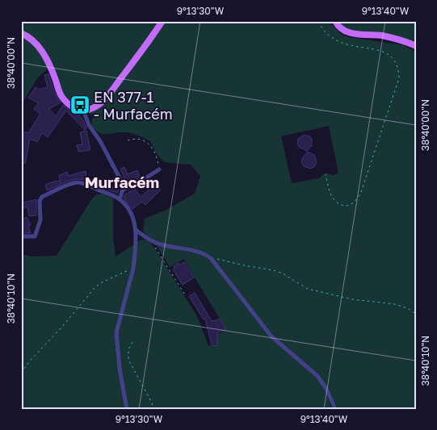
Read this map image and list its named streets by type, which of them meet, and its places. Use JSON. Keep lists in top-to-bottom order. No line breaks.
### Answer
{"districts":["Murfacém"],"places":{"bus stop":["EN 377-1 - Murfacém"]},"coordinates":["9°13'30\"W","9°13'40\"W","38°40'00\"N","38°40'10\"N"]}
